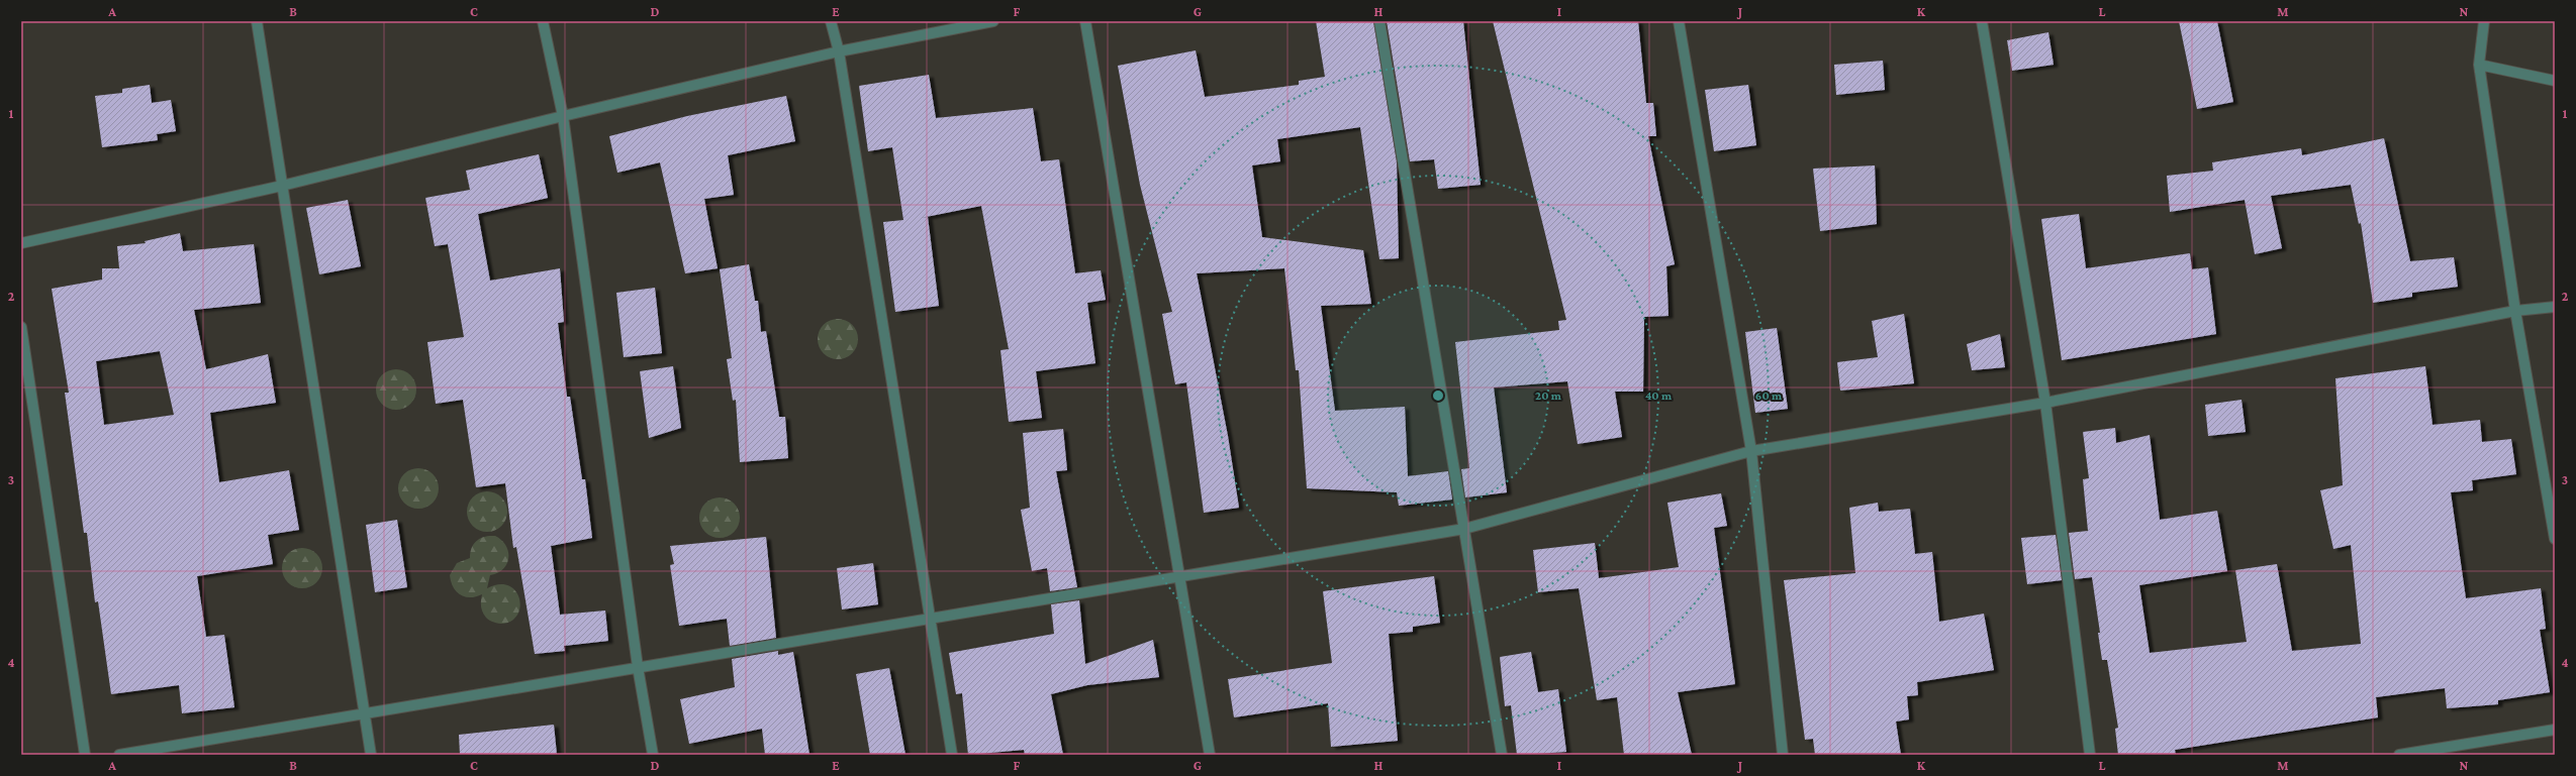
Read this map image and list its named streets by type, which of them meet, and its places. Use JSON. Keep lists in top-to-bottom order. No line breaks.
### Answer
{"grid":{"columns":["A","B","C","D","E","F","G","H","I","J","K","L","M","N"],"rows":["1","2","3","4"]},"rings":["20 m","40 m","60 m"]}
